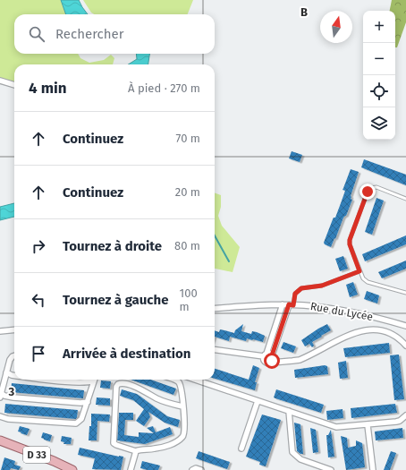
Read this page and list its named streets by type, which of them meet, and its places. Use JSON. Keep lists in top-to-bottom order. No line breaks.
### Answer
{"streets":{"main road":["D 33"],"street":["Rue du Lycée"]},"north":"top","page":{"map_buttons":["+","−"],"search":"Rechercher","heading":["4 min","À pied · 270 m"],"list":[["Continuez","70 m"],["Continuez","20 m"],["Tournez à droite","80 m"],["Tournez à gauche","100 m"],"Arrivée à destination"]},"grid":{"columns":["B"],"rows":["3"]}}
